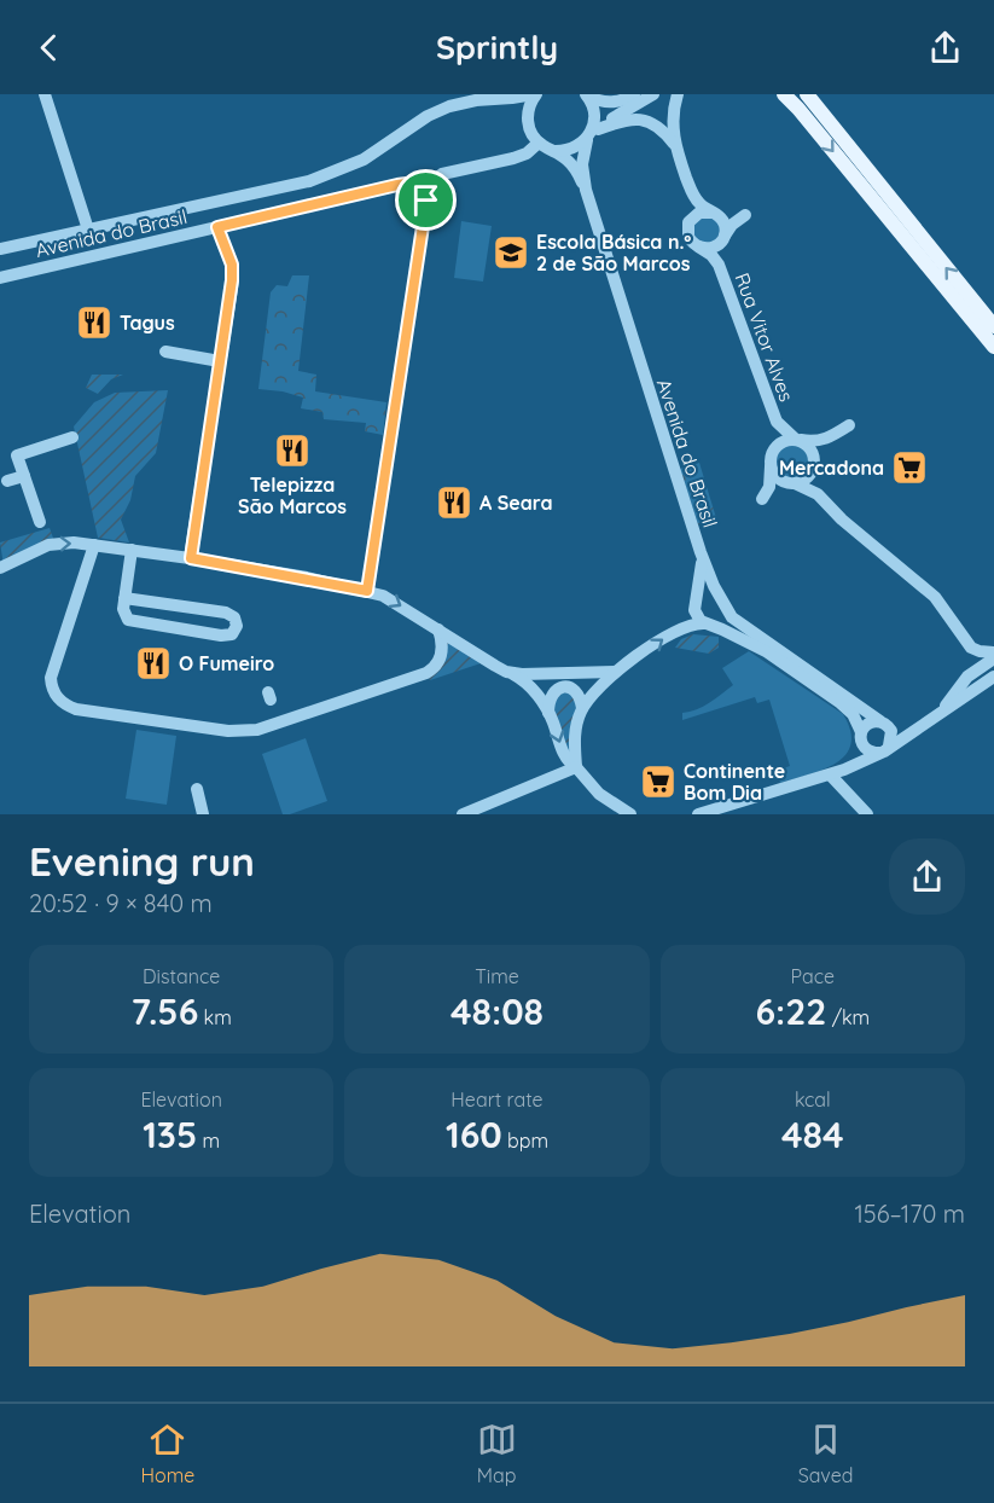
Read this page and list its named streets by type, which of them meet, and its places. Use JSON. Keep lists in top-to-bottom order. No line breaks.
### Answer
{"streets":{"street":["Avenida do Brasil","Rua Vitor Alves"]},"places":{"school or university":["Escola Básica n.º 2 de São Marcos"],"restaurant":["Tagus","Telepizza São Marcos","A Seara","O Fumeiro"],"supermarket":["Mercadona","Continente Bom Dia"]},"page":{"header":"Sprintly","heading":["Evening run","20:52 · 9 × 840 m"],"stats":[["Distance","7.56 km"],["Time","48:08"],["Pace","6:22 /km"],["Elevation","135 m"],["Heart rate","160 bpm"],["kcal","484"]],"chart":["Elevation","156–170 m"],"tabs":["Home","Map","Saved"]}}
